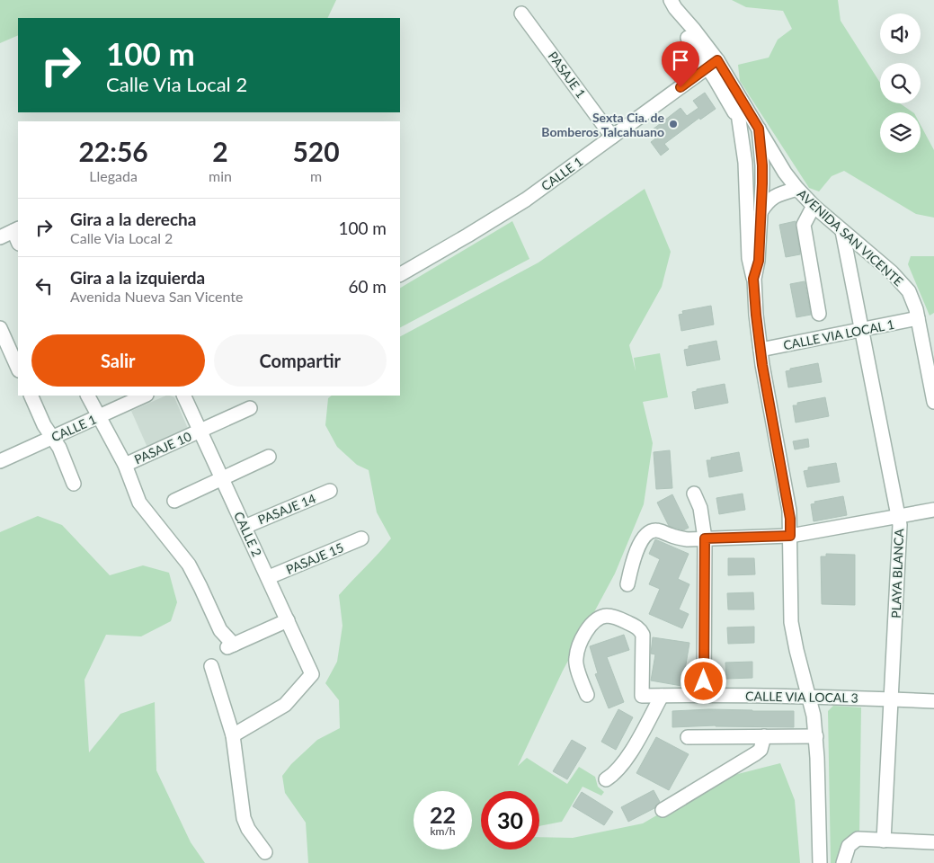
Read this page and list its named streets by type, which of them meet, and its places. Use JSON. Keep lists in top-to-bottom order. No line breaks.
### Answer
{"streets":{"street":["PASAJE 1","CALLE 1","AVENIDA SAN VICENTE","CALLE VIA LOCAL 1","PASAJE 10","PASAJE 14","CALLE 2","PASAJE 15","PLAYA BLANCA","CALLE VIA LOCAL 3"]},"crossings":[["PASAJE 1","CALLE 1"],["CALLE 1","AVENIDA SAN VICENTE"],["AVENIDA SAN VICENTE","CALLE VIA LOCAL 1"],["AVENIDA SAN VICENTE","PLAYA BLANCA"],["CALLE VIA LOCAL 1","PLAYA BLANCA"],["PASAJE 10","CALLE 2"],["PASAJE 14","CALLE 2"],["CALLE 2","PASAJE 15"],["PLAYA BLANCA","CALLE VIA LOCAL 3"]],"places":["Sexta Cia. de Bomberos Talcahuano"],"page":{"turn":["100 m","Calle Via Local 2"],"eta":["22:56","Llegada","2","min","520","m"],"list":[{"name":"Gira a la derecha","note":"Calle Via Local 2","value":"100 m"},{"name":"Gira a la izquierda","note":"Avenida Nueva San Vicente","value":"60 m"}],"buttons":["Salir","Compartir"],"speed":"22 km/h","limit":"30"}}
